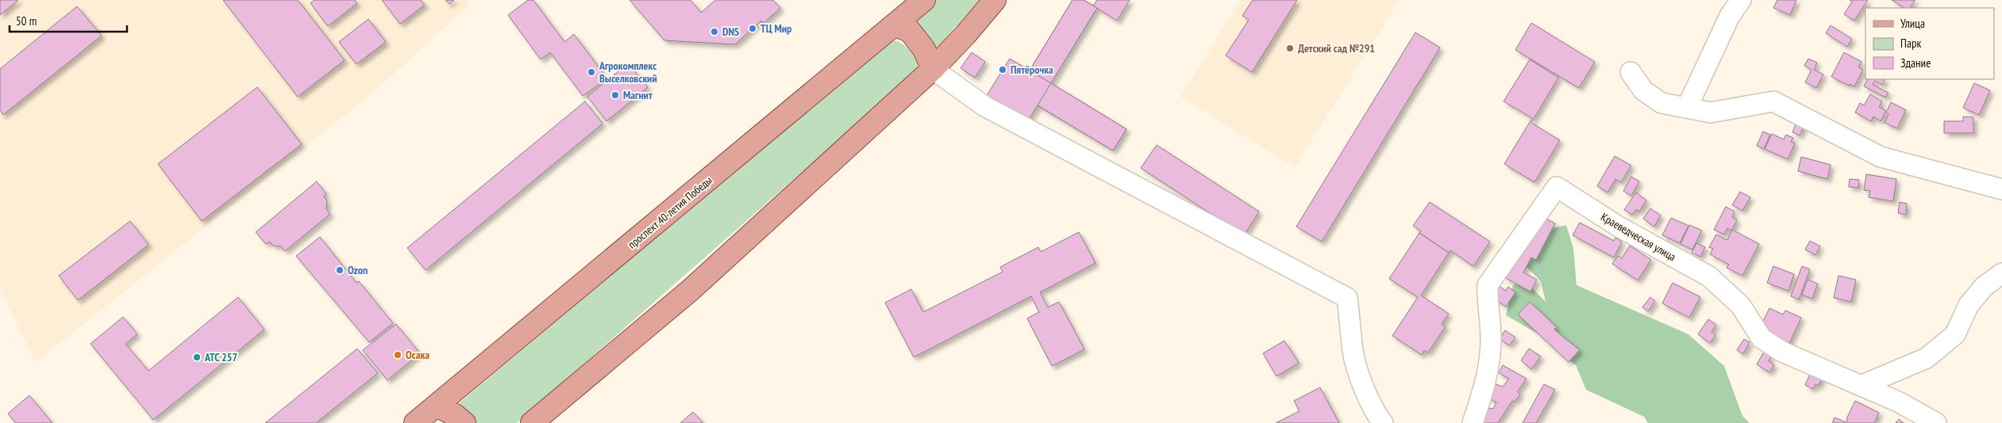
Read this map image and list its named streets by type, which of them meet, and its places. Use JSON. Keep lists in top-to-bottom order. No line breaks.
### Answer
{"streets":{"main road":["проспект 40-летия Победы"],"street":["Краеведческая улица"]},"places":["ТЦ Мир","DNS","Детский сад №291","Пятёрочка","Агрокомплекс Выселковский","Магнит","Ozon","Осака","АТС 257"],"legend":["Улица","Парк","Здание"],"scale_bar":"50 m"}
